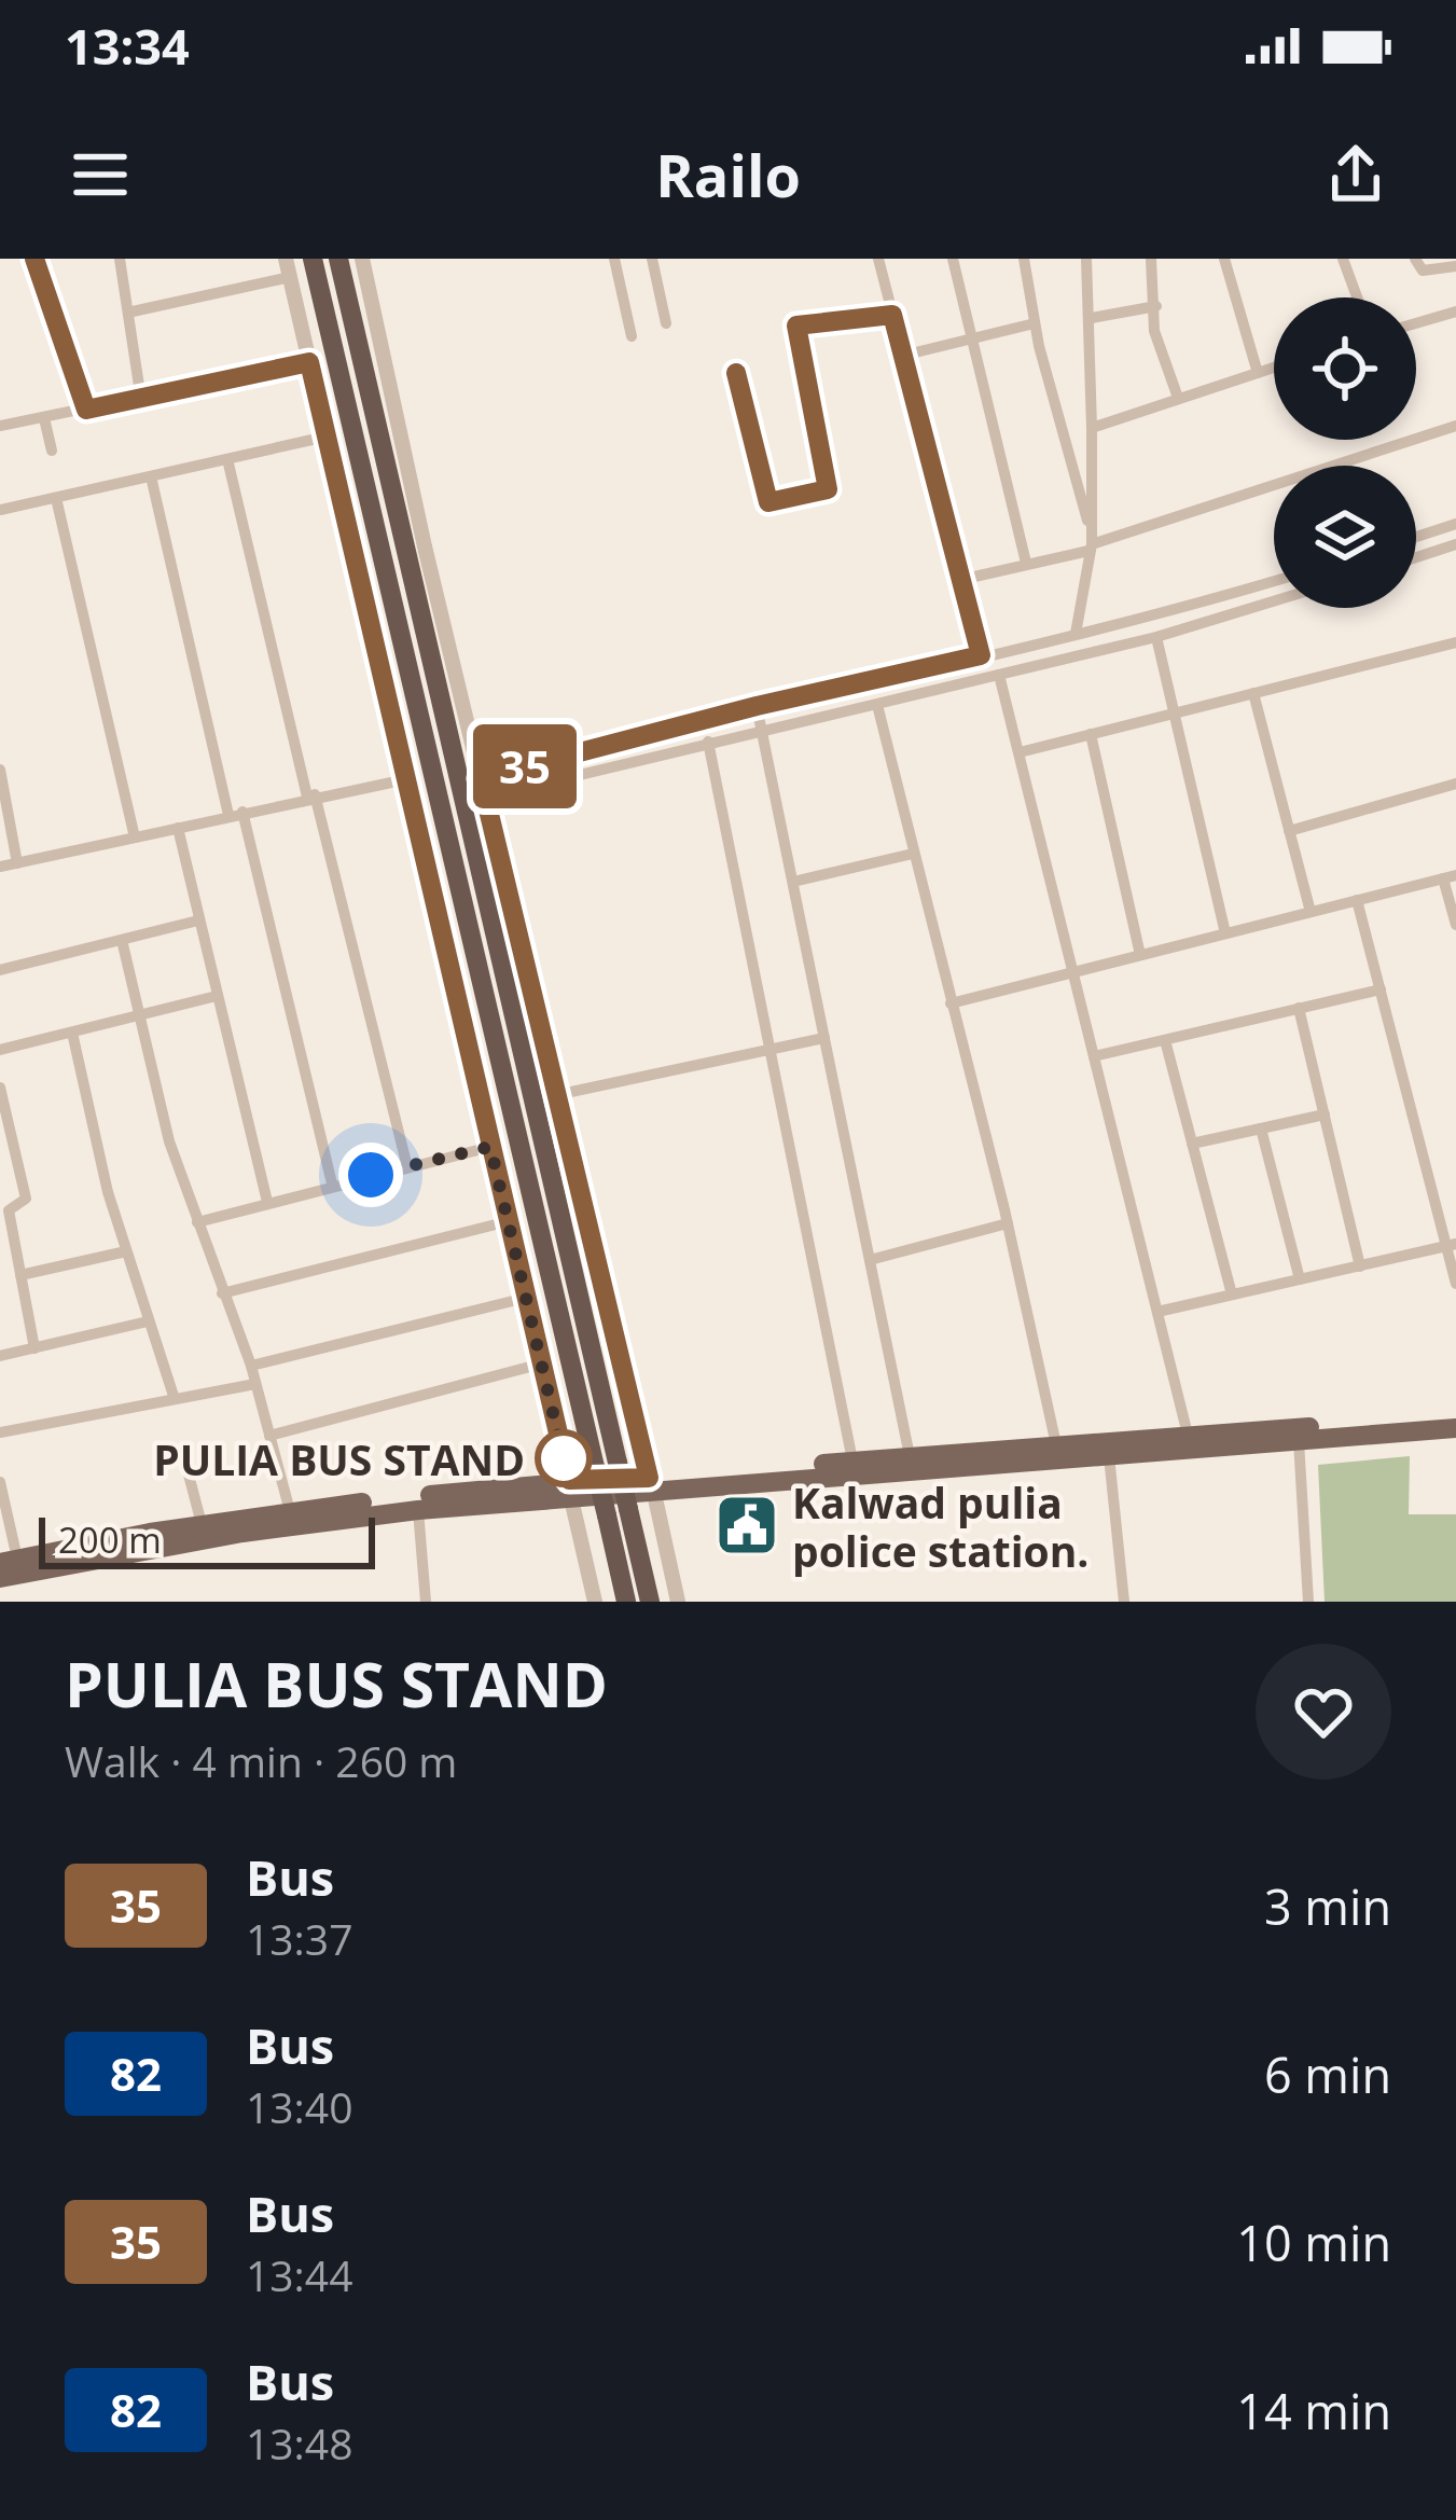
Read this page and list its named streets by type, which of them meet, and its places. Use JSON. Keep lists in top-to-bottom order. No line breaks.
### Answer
{"places":{"other":["PULIA BUS STAND"],"public building":["Kalwad pulia police station."]},"lines":["bus line 35"],"scale_bar":"200 m","page":{"status":"13:34","header":"Railo","on_map":"35","scale":"200 m","heading":["PULIA BUS STAND","Walk · 4 min · 260 m"],"list":[{"mark":"35","name":"Bus","note":"13:37","value":"3 min"},{"mark":"82","name":"Bus","note":"13:40","value":"6 min"},{"mark":"35","name":"Bus","note":"13:44","value":"10 min"},{"mark":"82","name":"Bus","note":"13:48","value":"14 min"}]}}
